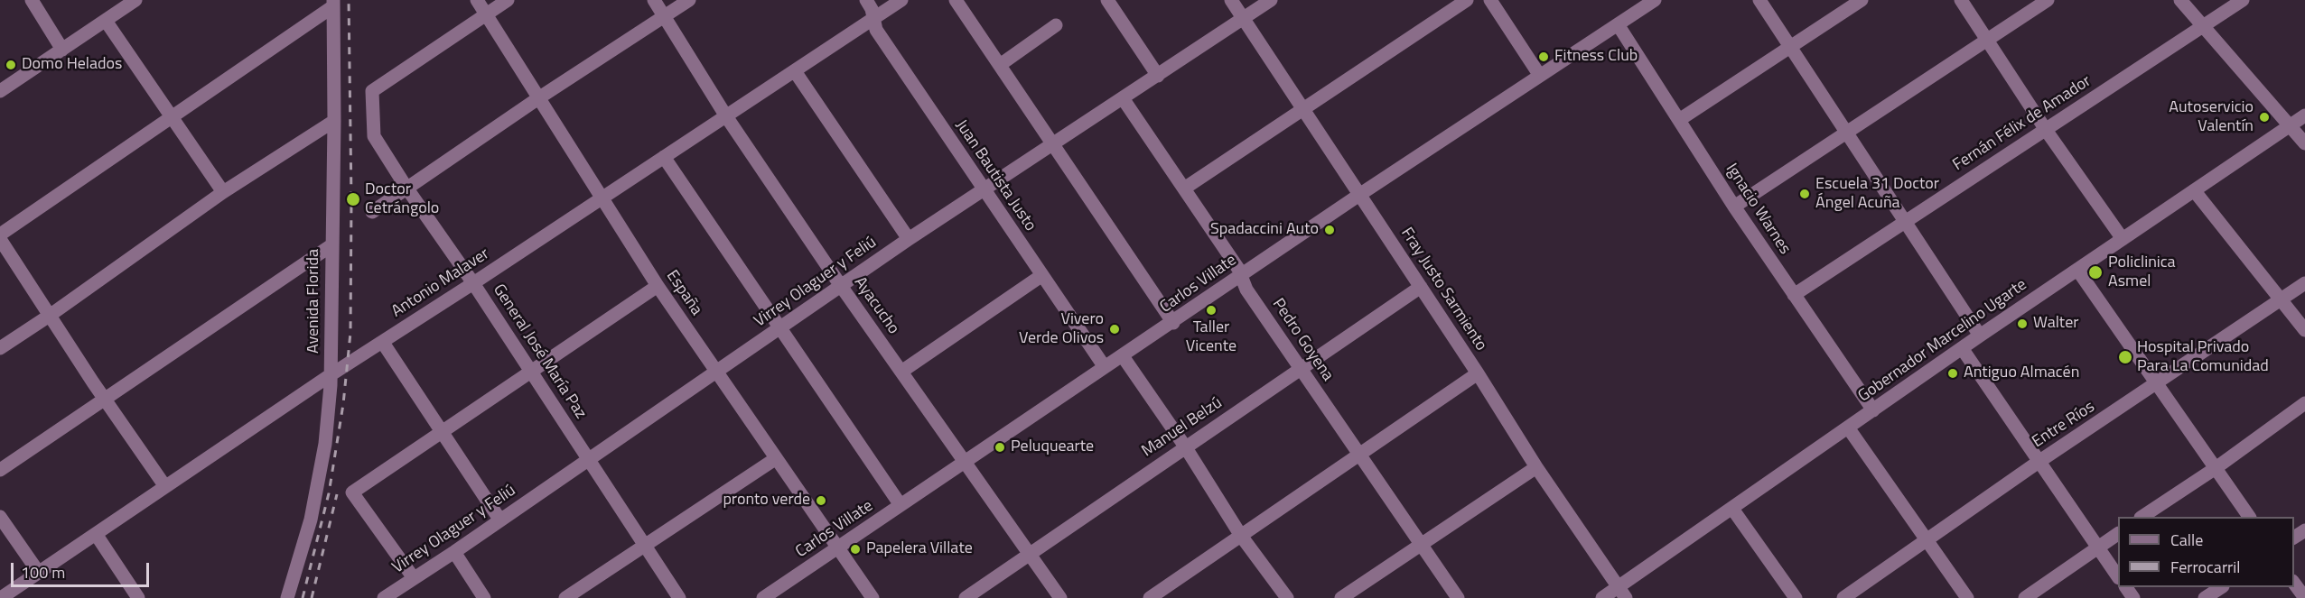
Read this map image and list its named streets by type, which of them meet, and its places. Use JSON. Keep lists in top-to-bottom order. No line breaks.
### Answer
{"streets":{"street":["Fernán Félix de Amador","Juan Bautista Justo","Ignacio Warnes","Virrey Olaguer y Feliú","Antonio Malaver","Carlos Villate","Fray Justo Sarmiento","España","Avenida Florida","Ayacucho","Pedro Goyena","Gobernador Marcelino Ugarte","General José María Paz","Entre Ríos","Manuel Belzú"]},"crossings":[["Fernán Félix de Amador","Ignacio Warnes"],["Juan Bautista Justo","Virrey Olaguer y Feliú"],["Juan Bautista Justo","Antonio Malaver"],["Juan Bautista Justo","Carlos Villate"],["Ignacio Warnes","Carlos Villate"],["Ignacio Warnes","Gobernador Marcelino Ugarte"],["Virrey Olaguer y Feliú","Fray Justo Sarmiento"],["Virrey Olaguer y Feliú","España"],["Virrey Olaguer y Feliú","Ayacucho"],["Virrey Olaguer y Feliú","Pedro Goyena"],["Virrey Olaguer y Feliú","General José María Paz"],["Antonio Malaver","España"],["Antonio Malaver","Avenida Florida"],["Antonio Malaver","Ayacucho"],["Antonio Malaver","General José María Paz"],["Carlos Villate","Fray Justo Sarmiento"],["Carlos Villate","España"],["Carlos Villate","Ayacucho"],["Carlos Villate","Pedro Goyena"],["Fray Justo Sarmiento","Gobernador Marcelino Ugarte"],["Fray Justo Sarmiento","Manuel Belzú"],["España","General José María Paz"],["Ayacucho","Manuel Belzú"],["Pedro Goyena","Manuel Belzú"]],"places":["Fitness Club","Domo Helados","Autoservicio Valentín","Escuela 31 Doctor Ángel Acuña","Doctor Cetrángolo","Spadaccini Auto","Policlinica Asmel","Taller Vicente","Walter","Vivero Verde Olivos","Hospital Privado Para La Comunidad","Antiguo Almacén","Peluquearte","pronto verde","Papelera Villate"],"legend":["Calle","Ferrocarril"],"scale_bar":"100 m"}
